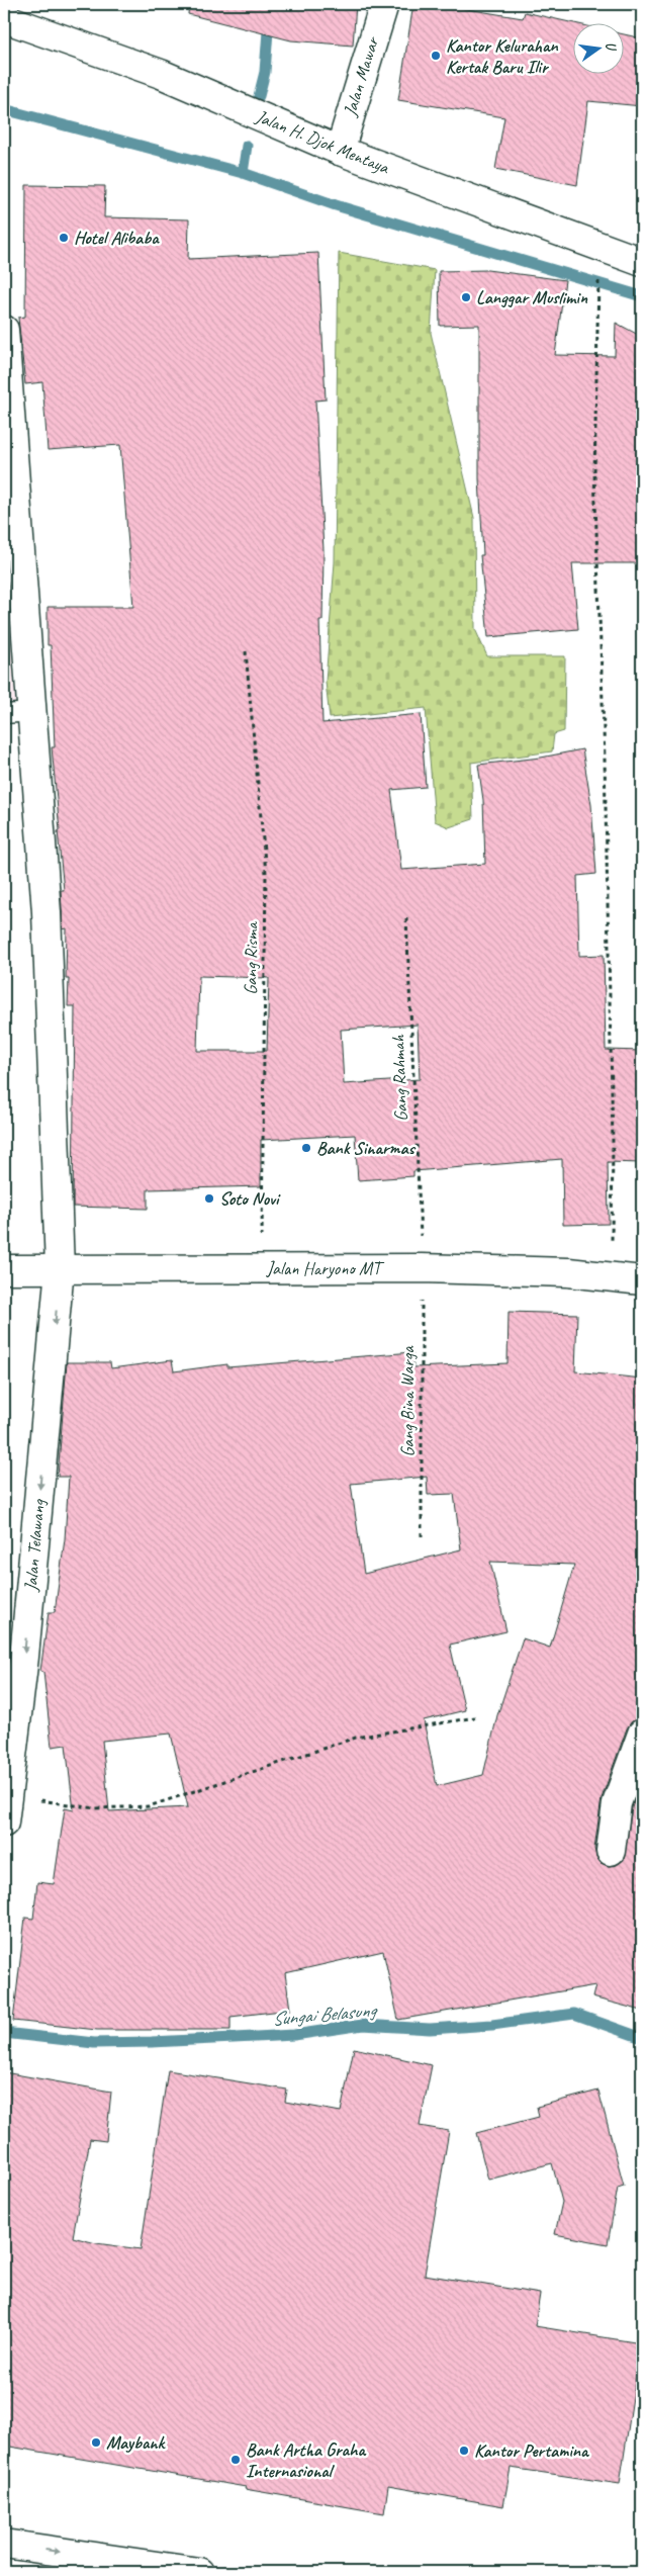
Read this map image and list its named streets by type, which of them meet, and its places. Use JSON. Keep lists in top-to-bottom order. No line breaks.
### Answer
{"streets":{"main road":["Jalan Mawar","Jalan H. Djok Mentaya","Jalan Haryono MT","Jalan Telawang"],"path":["Gang Risma","Gang Rahmah","Gang Bina Warga"]},"crossings":[["Jalan Mawar","Jalan H. Djok Mentaya"],["Gang Risma","Jalan Haryono MT"],["Gang Rahmah","Jalan Haryono MT"],["Gang Rahmah","Gang Bina Warga"],["Jalan Haryono MT","Gang Bina Warga"],["Jalan Haryono MT","Jalan Telawang"]],"one_way":["Jalan Telawang"],"water":["Sungai Belasung"],"places":["Kantor Kelurahan Kertak Baru Ilir","Hotel Alibaba","Langgar Muslimin","Bank Sinarmas","Soto Novi","Maybank","Kantor Pertamina","Bank Artha Graha Internasional"],"north":"right"}
